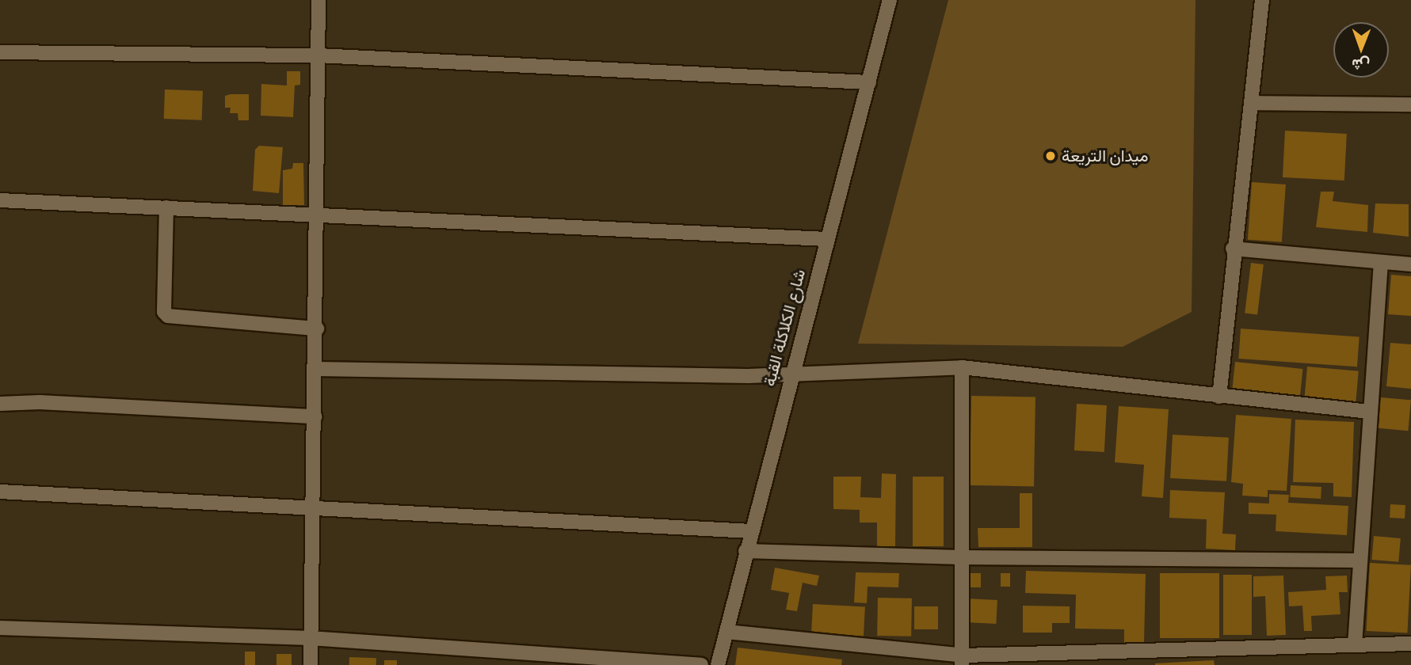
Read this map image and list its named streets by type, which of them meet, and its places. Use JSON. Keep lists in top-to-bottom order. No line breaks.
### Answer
{"streets":{"street":["شارع الكلاكلة القبة"]},"places":["ميدان التريعة"],"north":"bottom"}
